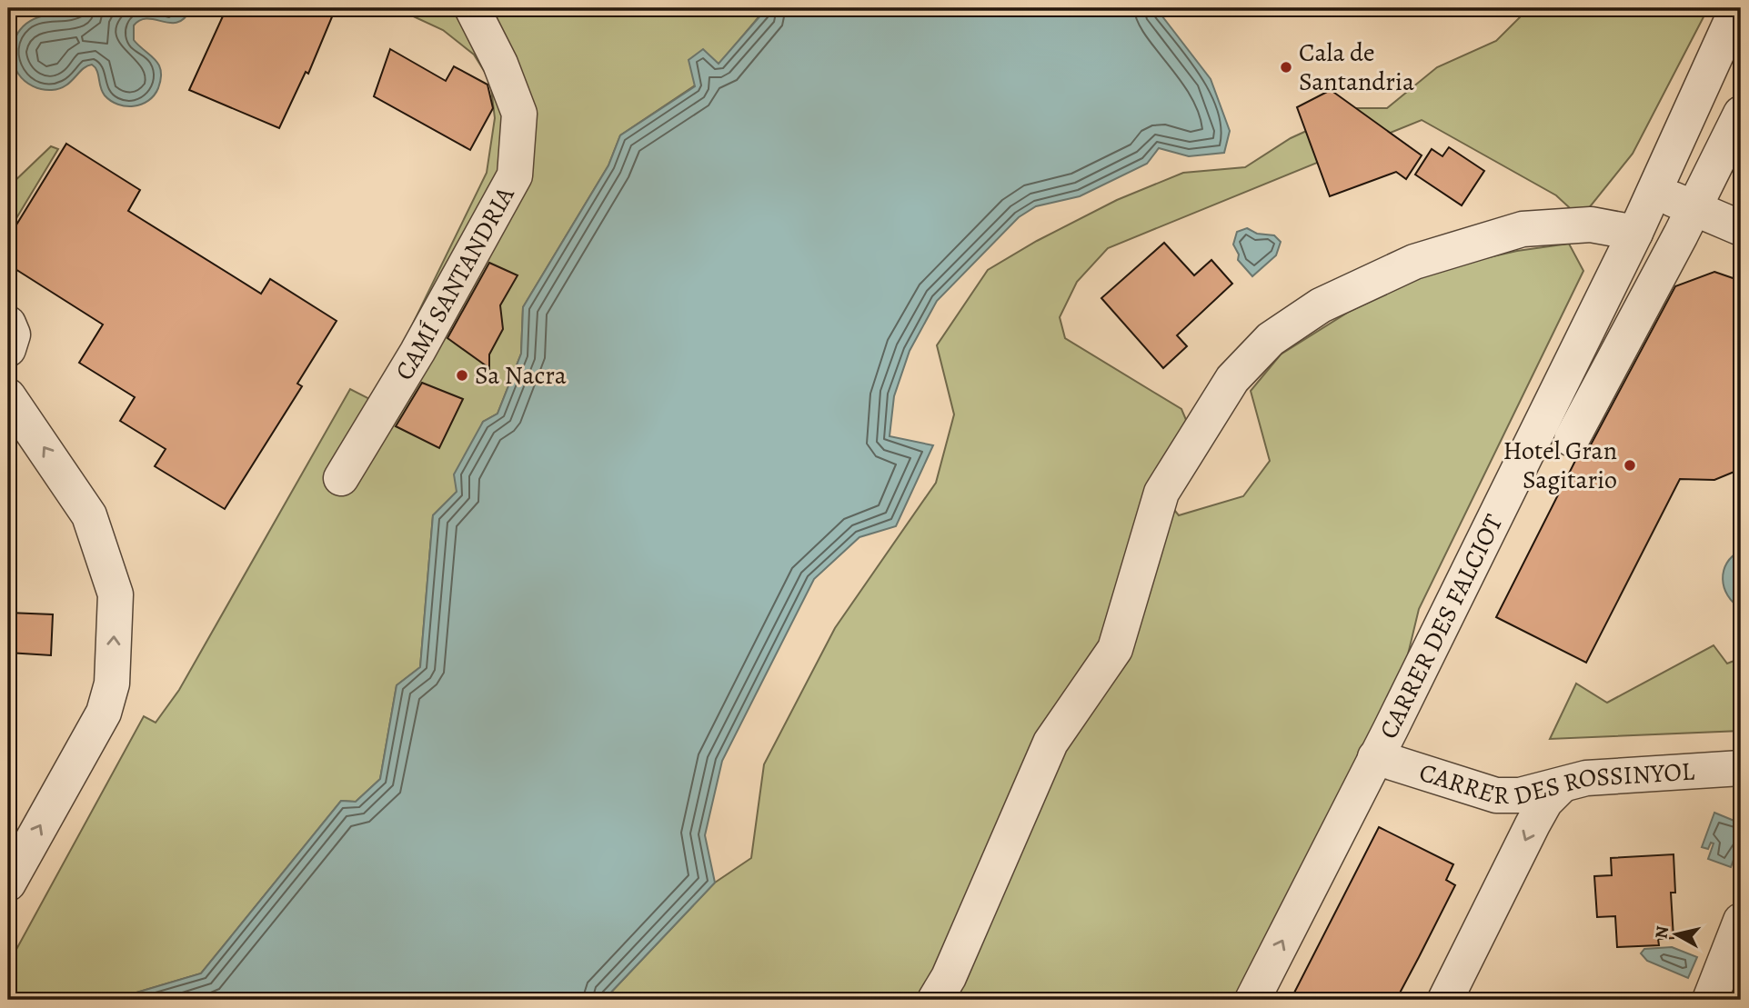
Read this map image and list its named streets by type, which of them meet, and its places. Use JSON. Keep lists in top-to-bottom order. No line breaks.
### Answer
{"streets":{"street":["CAMÍ SANTANDRIA","CARRER DES FALCIOT","CARRER DES ROSSINYOL"]},"crossings":[["CARRER DES FALCIOT","CARRER DES ROSSINYOL"]],"places":["Cala de Santandria","Sa Nacra","Hotel Gran Sagitario"],"north":"left"}
